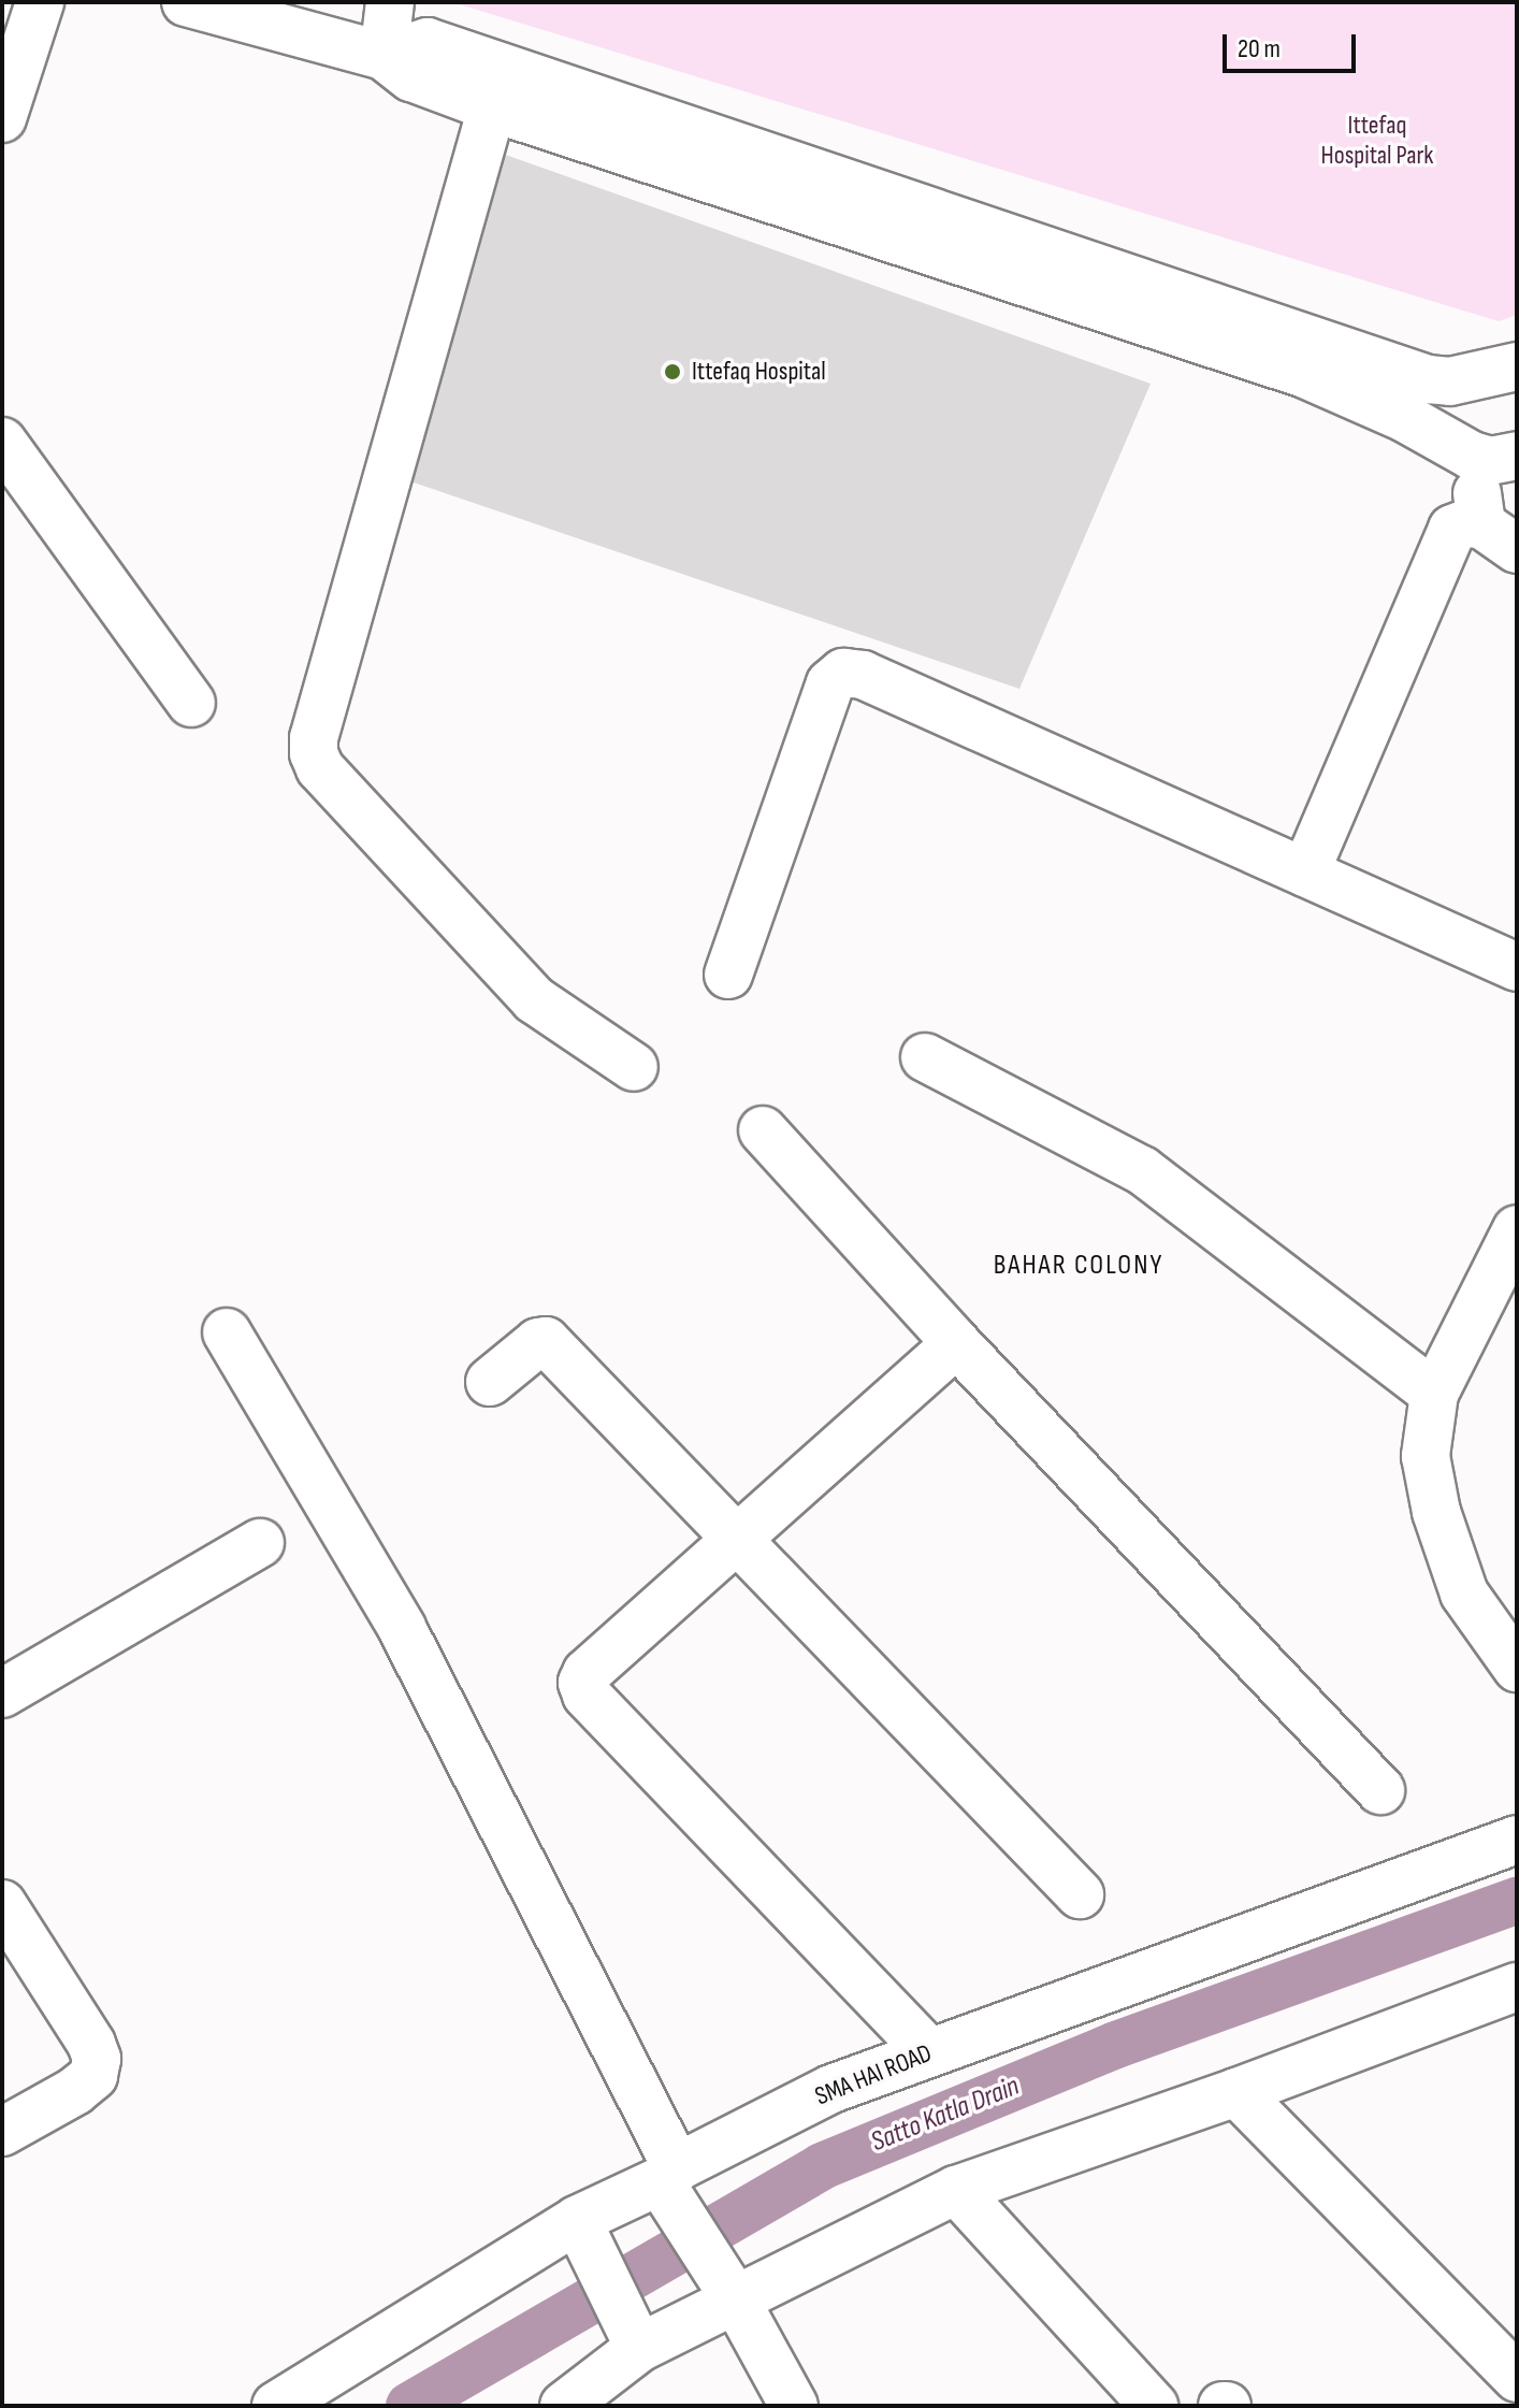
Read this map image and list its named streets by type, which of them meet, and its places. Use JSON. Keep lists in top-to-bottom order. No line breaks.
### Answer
{"streets":{"street":["SMA HAI ROAD"]},"districts":["BAHAR COLONY"],"water":["Satto Katla Drain"],"parks":["Ittefaq Hospital Park"],"places":["Ittefaq Hospital"],"scale_bar":"20 m"}
